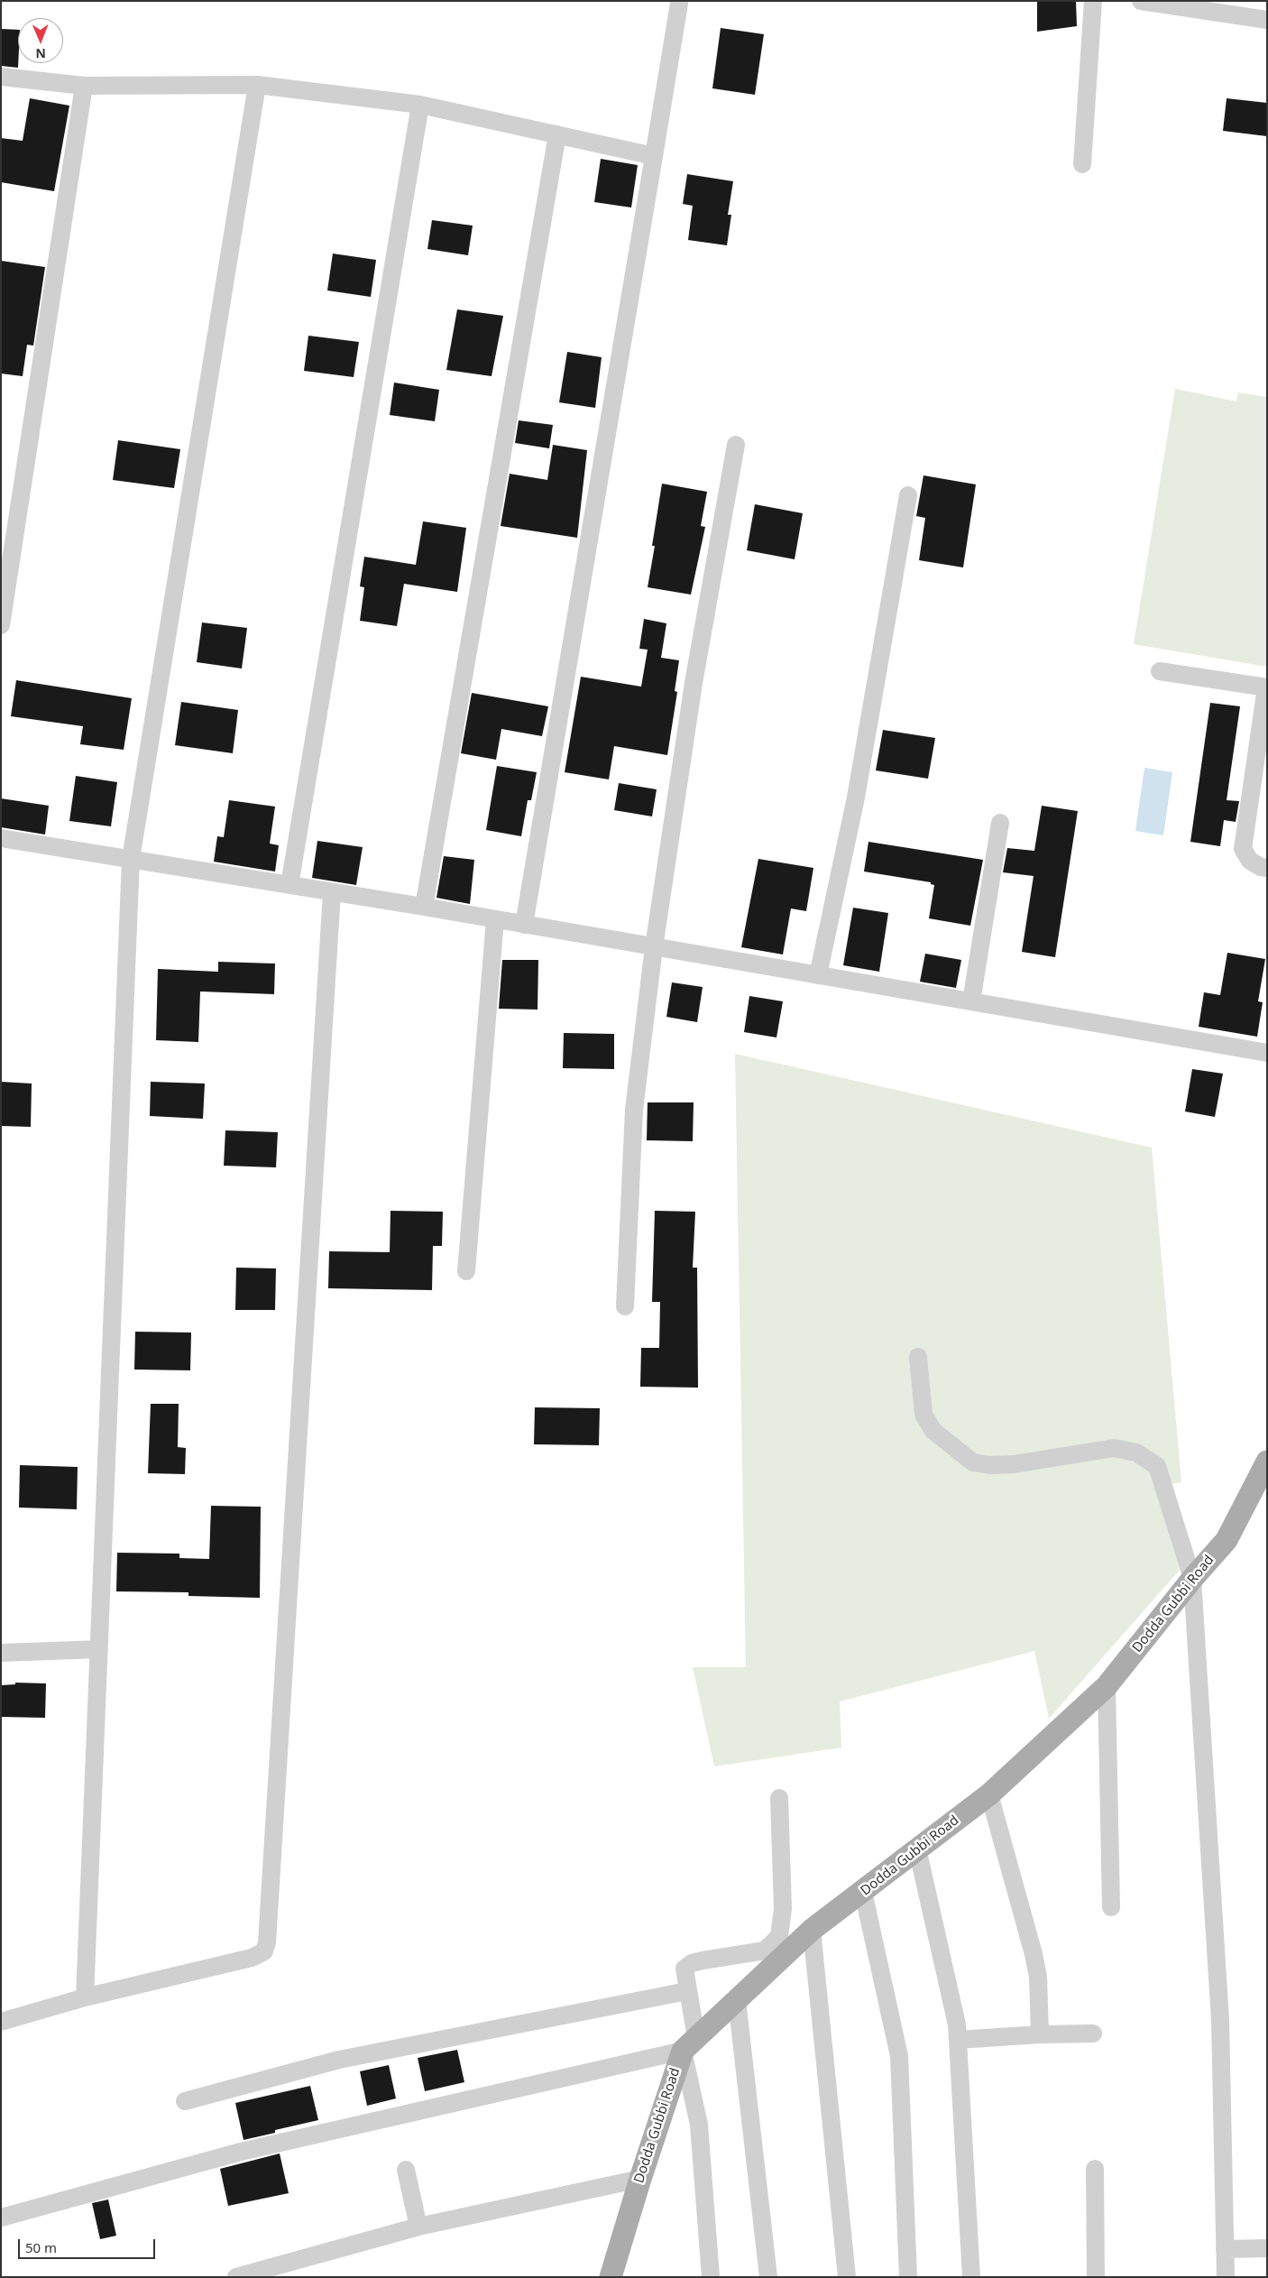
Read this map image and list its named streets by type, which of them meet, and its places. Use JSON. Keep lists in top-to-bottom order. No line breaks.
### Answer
{"streets":{"main road":["Dodda Gubbi Road"]},"scale_bar":"50 m","north":"bottom"}
